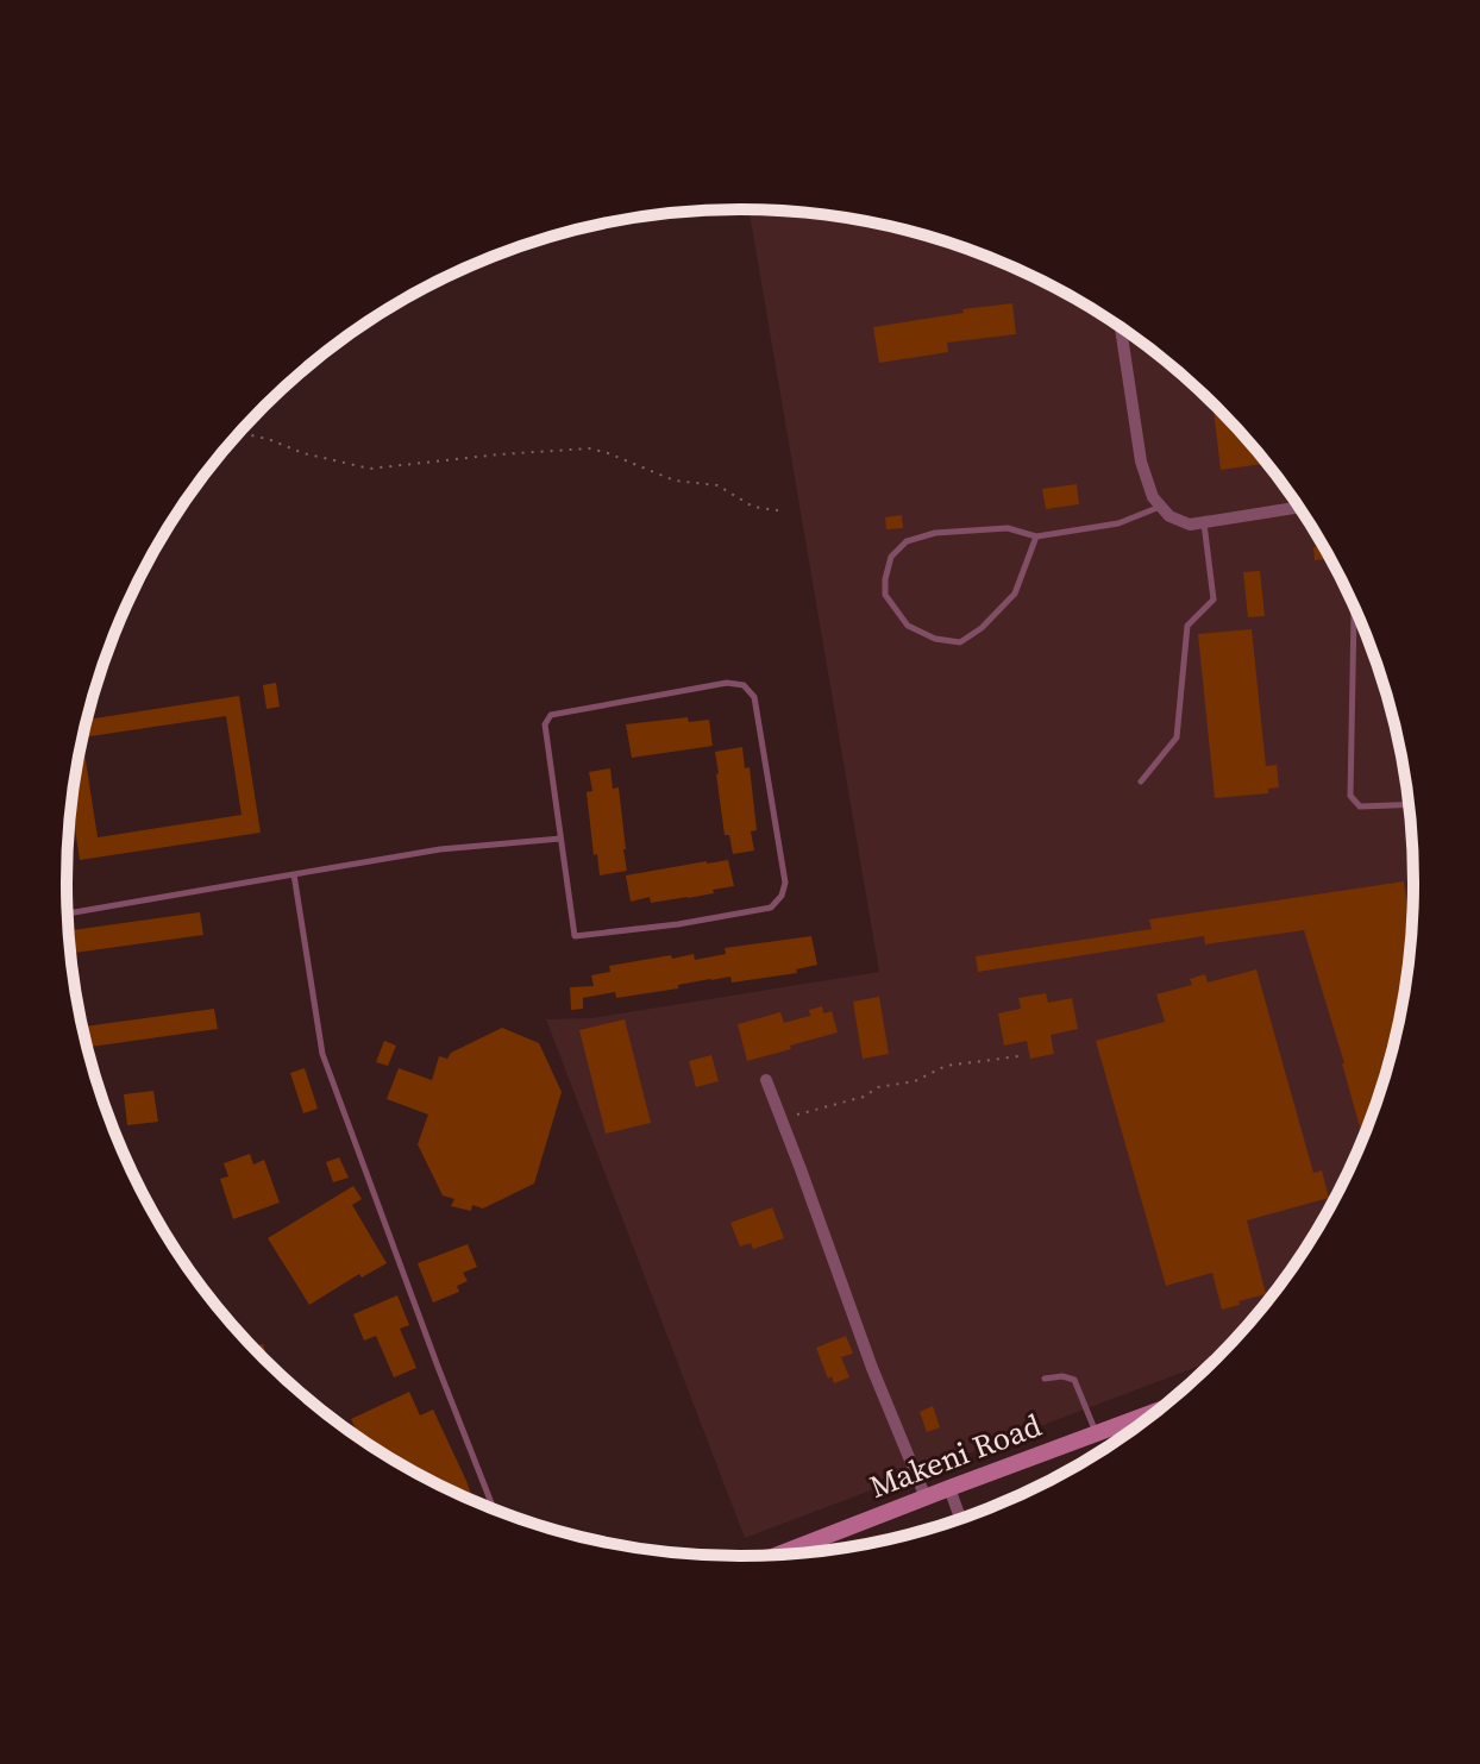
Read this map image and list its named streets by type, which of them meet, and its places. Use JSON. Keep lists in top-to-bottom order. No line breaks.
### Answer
{"streets":{"main road":["Makeni Road"]}}
